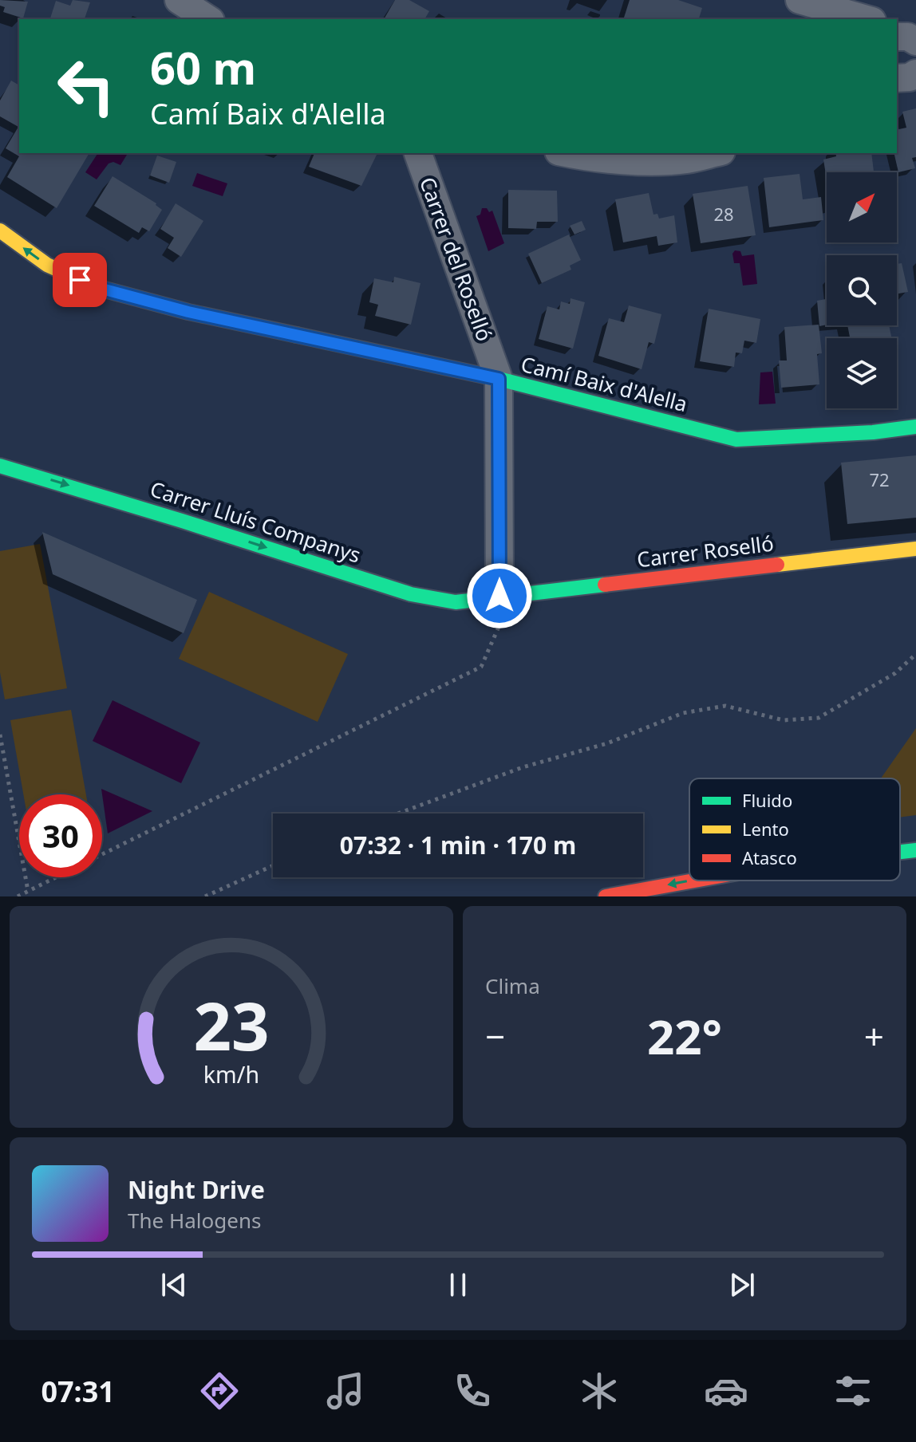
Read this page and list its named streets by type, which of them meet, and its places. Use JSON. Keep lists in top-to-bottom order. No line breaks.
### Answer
{"streets":{"main road":["Camí Baix d'Alella","Carrer Lluís Companys","Carrer Roselló"],"street":["Carrer del Roselló"]},"crossings":[["Carrer del Roselló","Camí Baix d'Alella"],["Carrer del Roselló","Carrer Lluís Companys"],["Carrer del Roselló","Carrer Roselló"],["Carrer Lluís Companys","Carrer Roselló"]],"one_way":["Camí Baix d'Alella","Carrer Lluís Companys"],"house_numbers":["28","72"],"legend":["Fluido","Lento","Atasco"],"north":"top right","page":{"turn":["60 m","Camí Baix d'Alella"],"limit":"30","trip":"07:32 · 1 min · 170 m","tile":"Clima","heat":["−","22°","+"],"song":["Night Drive","The Halogens"],"tabs":"07:31","gauge":["23","km/h"]}}
